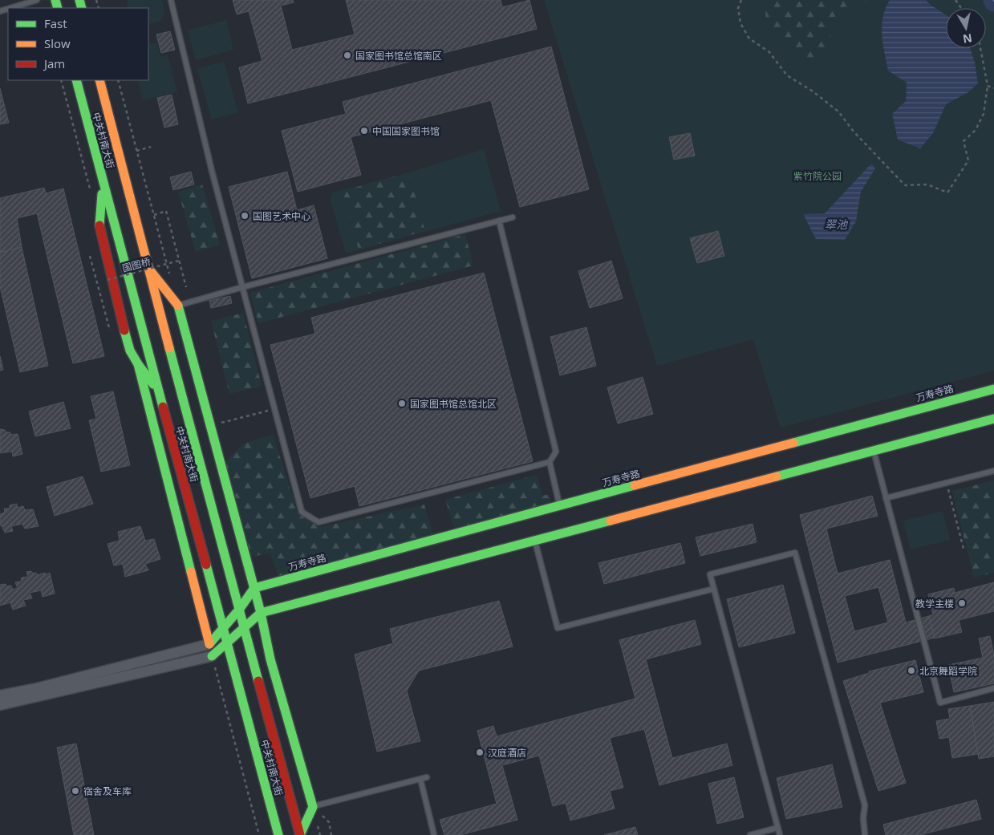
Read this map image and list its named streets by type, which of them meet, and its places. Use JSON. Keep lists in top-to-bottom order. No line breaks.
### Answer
{"streets":{"street":["中关村南大街","万寿寺路"],"path":["国图桥"]},"water":["翠池"],"parks":["紫竹院公园"],"places":["国家图书馆总馆南区","中国国家图书馆","国图艺术中心","国家图书馆总馆北区","教学主楼","北京舞蹈学院","汉庭酒店","宿舍及车库"],"legend":["Fast","Slow","Jam"],"north":"bottom"}
